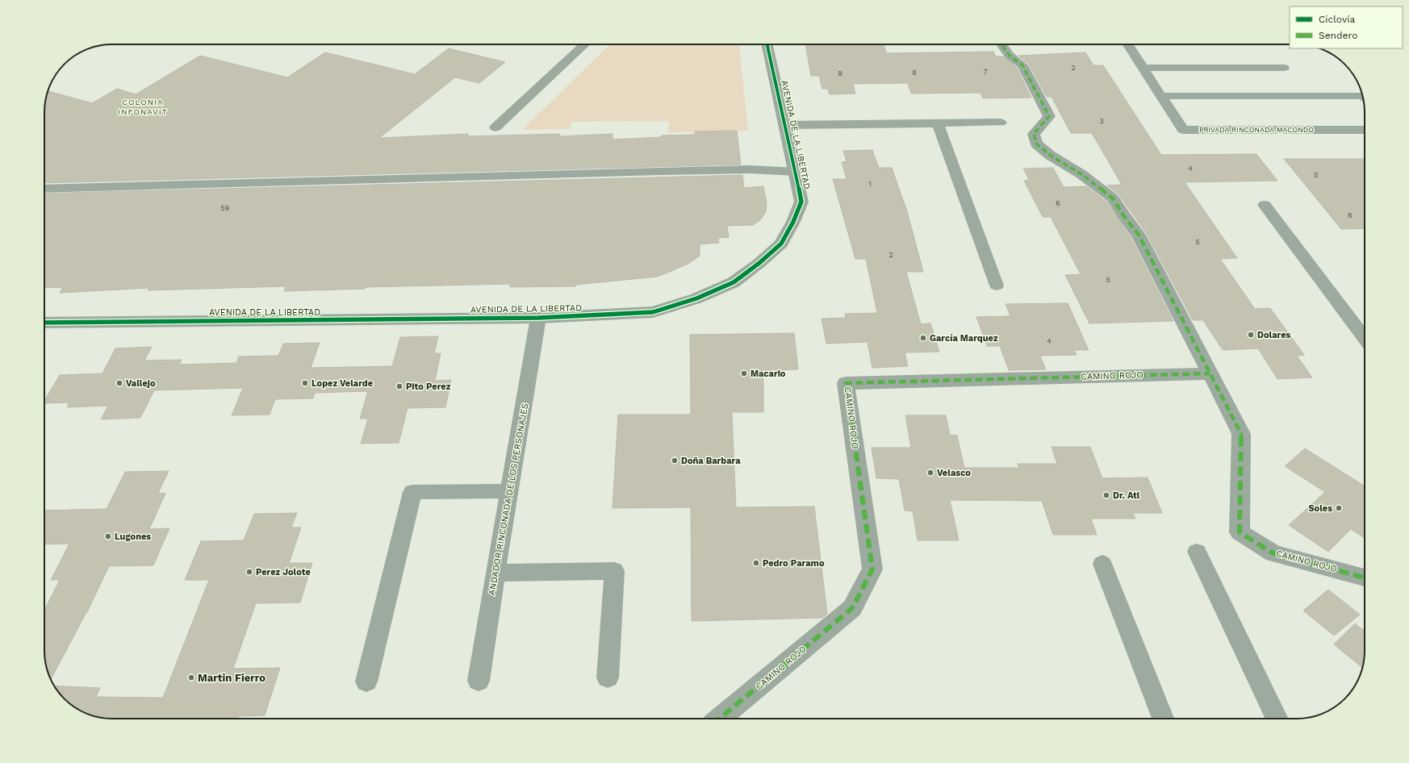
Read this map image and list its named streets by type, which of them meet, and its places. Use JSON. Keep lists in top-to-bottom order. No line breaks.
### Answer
{"streets":{"street":["AVENIDA DE LA LIBERTAD","CAMINO ROJO"],"lane":["PRIVADA RINCONADA MACONDO","ANDADOR RINCONADA DE LOS PERSONAJES"]},"crossings":[["AVENIDA DE LA LIBERTAD","ANDADOR RINCONADA DE LOS PERSONAJES"]],"districts":["COLONIA INFONAVIT"],"places":["Dolares","García Marquez","Macario","Vallejo","Lopez Velarde","Pito Perez","Doña Barbara","Velasco","Dr. Atl","Soles","Lugones","Pedro Paramo","Perez Jolote","Martin Fierro"],"house_numbers":["2","7","8","9","3","4","5","1","6","59","6","5","2","5","4"],"legend":["Ciclovía","Sendero"]}
